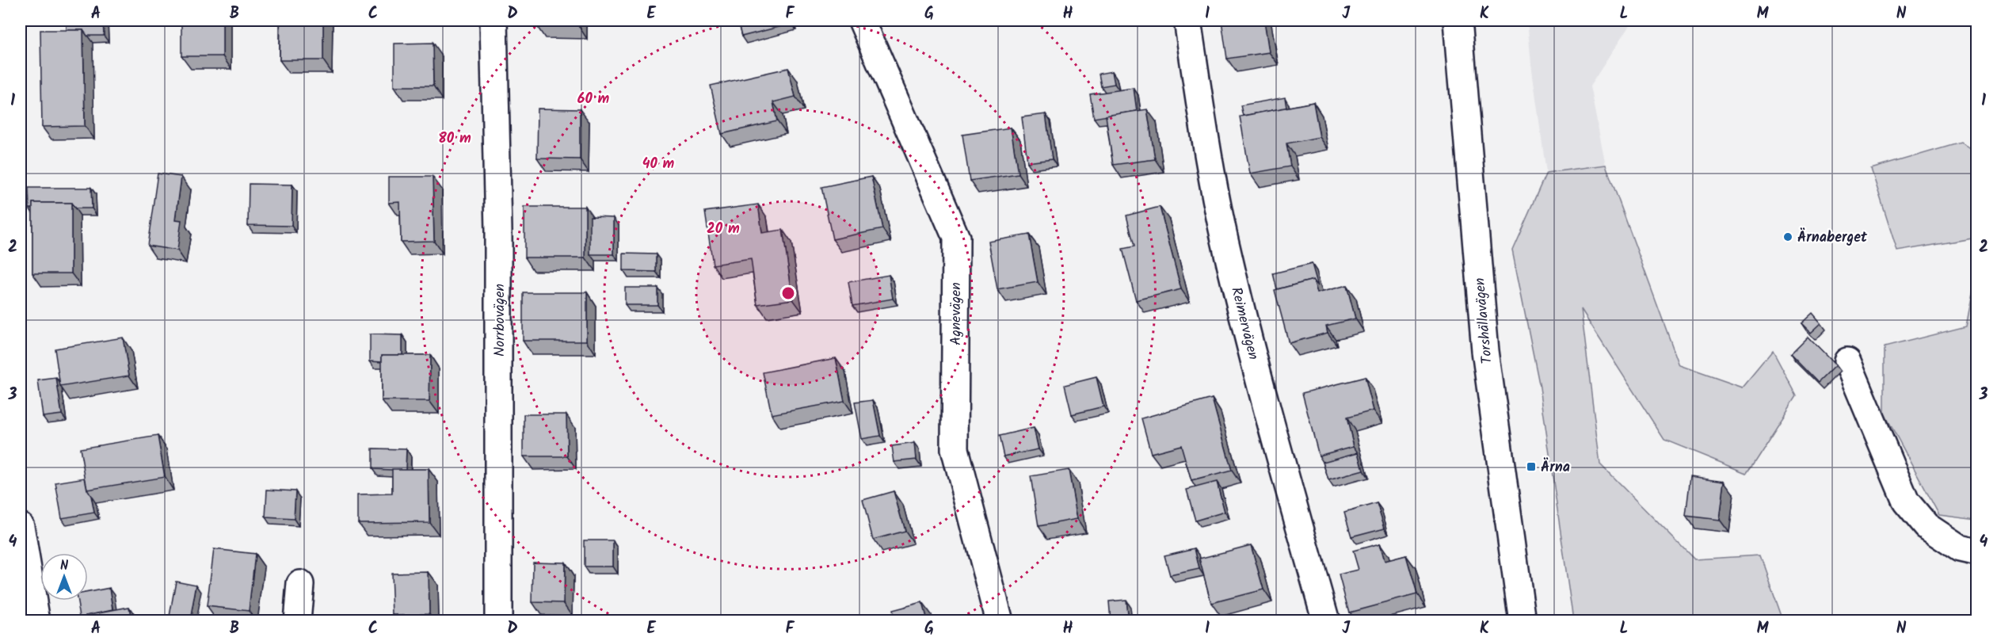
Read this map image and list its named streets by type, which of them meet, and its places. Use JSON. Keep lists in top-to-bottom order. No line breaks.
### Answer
{"streets":{"street":["Agnevägen","Norrbovägen","Torshällavägen","Reimervägen"]},"places":{"other":["Ärnaberget"],"transit":["Ärna"]},"north":"top","grid":{"columns":["A","B","C","D","E","F","G","H","I","J","K","L","M","N"],"rows":["1","2","3","4"]},"rings":["60 m","80 m","40 m","20 m"]}
